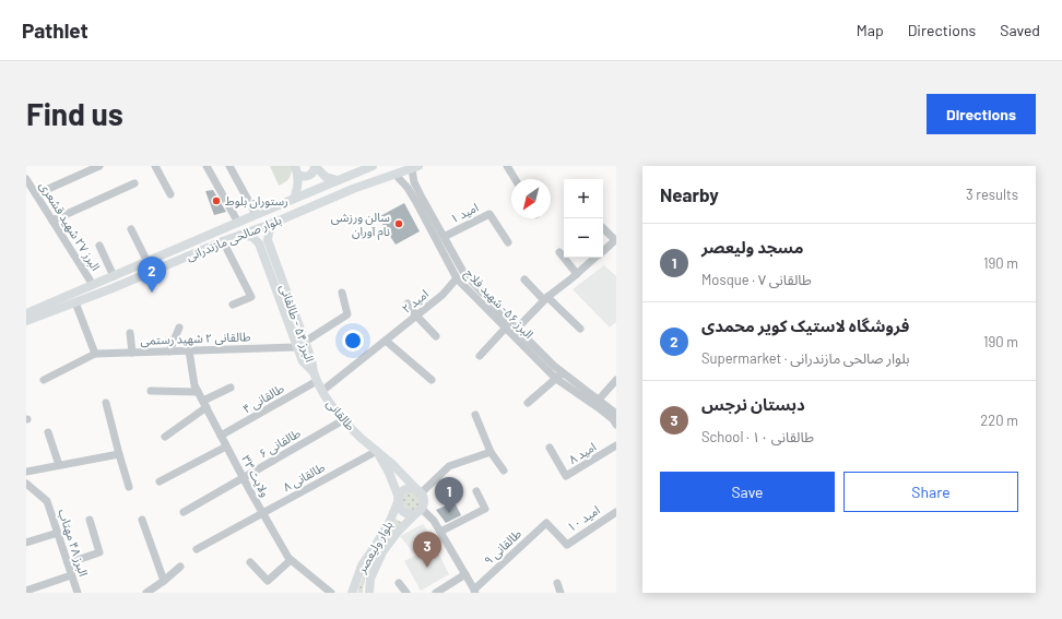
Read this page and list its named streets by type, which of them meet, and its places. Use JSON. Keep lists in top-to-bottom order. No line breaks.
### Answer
{"streets":{"main road":["بلوار صالحی مازندرانی","البرز ۵۴ - طالقانی","طالقانی","بلوار ولیعصر"],"street":["امید ۱","البرز ۲۷ شهید قشعری","امید ۲","البرز ۵۶- شهید فلاح","طالقانی ۲ شهید رستمی","طالقانی ۴","طالقانی ۶","امید ۸","ولایت ٣۳","طالقانی ۸","امید ۱۰","البرز ۴۸ مهتاب","طالقانی ۹"]},"crossings":[["امید ۱","البرز ۵۶- شهید فلاح"],["البرز ۲۷ شهید قشعری","بلوار صالحی مازندرانی"],["بلوار صالحی مازندرانی","البرز ۵۶- شهید فلاح"],["امید ۲","البرز ۵۶- شهید فلاح"],["امید ۲","طالقانی"],["البرز ۵۴ - طالقانی","طالقانی ۲ شهید رستمی"],["البرز ۵۴ - طالقانی","طالقانی"],["طالقانی ۲ شهید رستمی","ولایت ٣۳"],["طالقانی ۴","طالقانی"],["طالقانی ۴","ولایت ٣۳"],["طالقانی","طالقانی ۶"],["طالقانی","طالقانی ۸"],["طالقانی","بلوار ولیعصر"],["طالقانی ۶","ولایت ٣۳"],["ولایت ٣۳","طالقانی ۸"],["امید ۱۰","طالقانی ۹"]],"places":["رستوران بلوط","سالن ورزشی نام آوران"],"north":"bottom left","page":{"header":"Pathlet","nav":["Map","Directions","Saved"],"buttons":["Directions",["Save","Share"]],"title":"Find us","heading":["Nearby","3 results"],"map_buttons":["+","−"],"list":[{"mark":"1","name":"مسجد ولیعصر","note":"Mosque · طالقانی ۷","value":"190 m"},{"mark":"2","name":"فروشگاه لاستیک کویر محمدی","note":"Supermarket · بلوار صالحی مازندرانی","value":"190 m"},{"mark":"3","name":"دبستان نرجس","note":"School · طالقانی ۱۰","value":"220 m"}],"pins":["2","1","3"]}}
